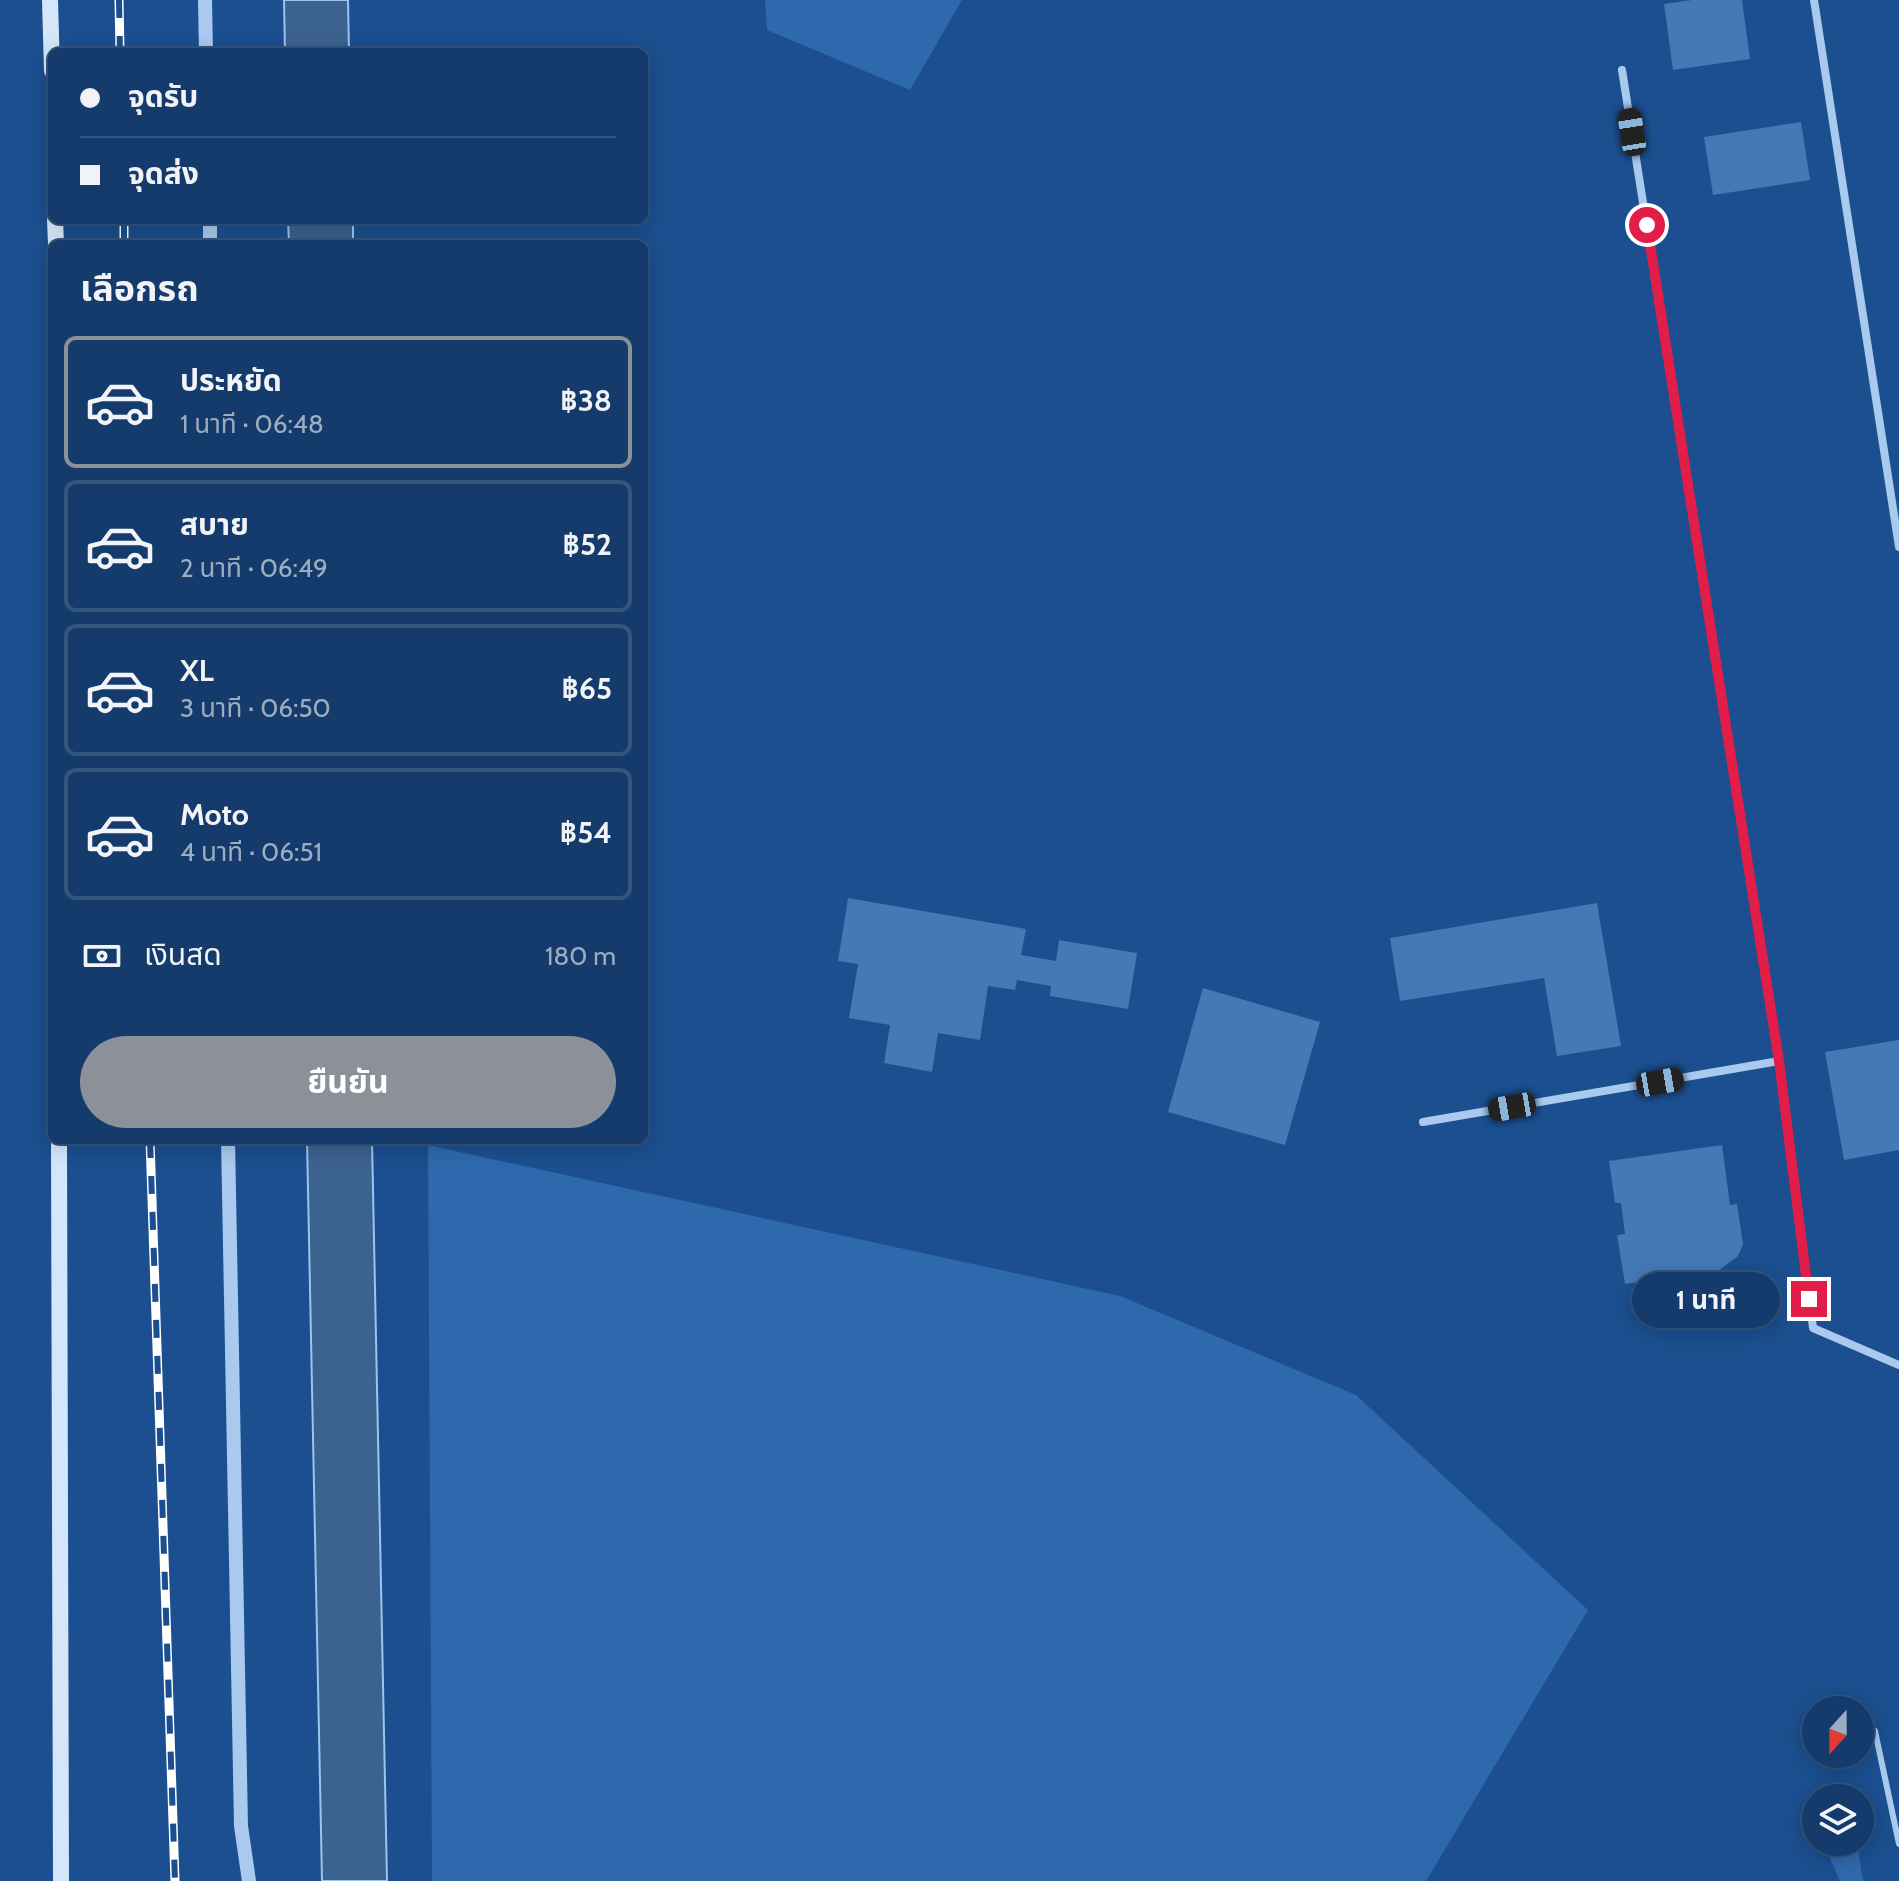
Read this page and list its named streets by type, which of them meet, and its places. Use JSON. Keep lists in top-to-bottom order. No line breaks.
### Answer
{"north":"bottom","page":{"banner":["จุดรับ","จุดส่ง"],"heading":"เลือกรถ","list":[{"name":"ประหยัด","note":"1 นาที · 06:48","value":"฿38"},{"name":"สบาย","note":"2 นาที · 06:49","value":"฿52"},{"name":"XL","note":"3 นาที · 06:50","value":"฿65"},{"name":"Moto","note":"4 นาที · 06:51","value":"฿54"}],"pay":["เงินสด","180 m"],"buttons":"ยืนยัน","bubble":"1 นาที"}}
